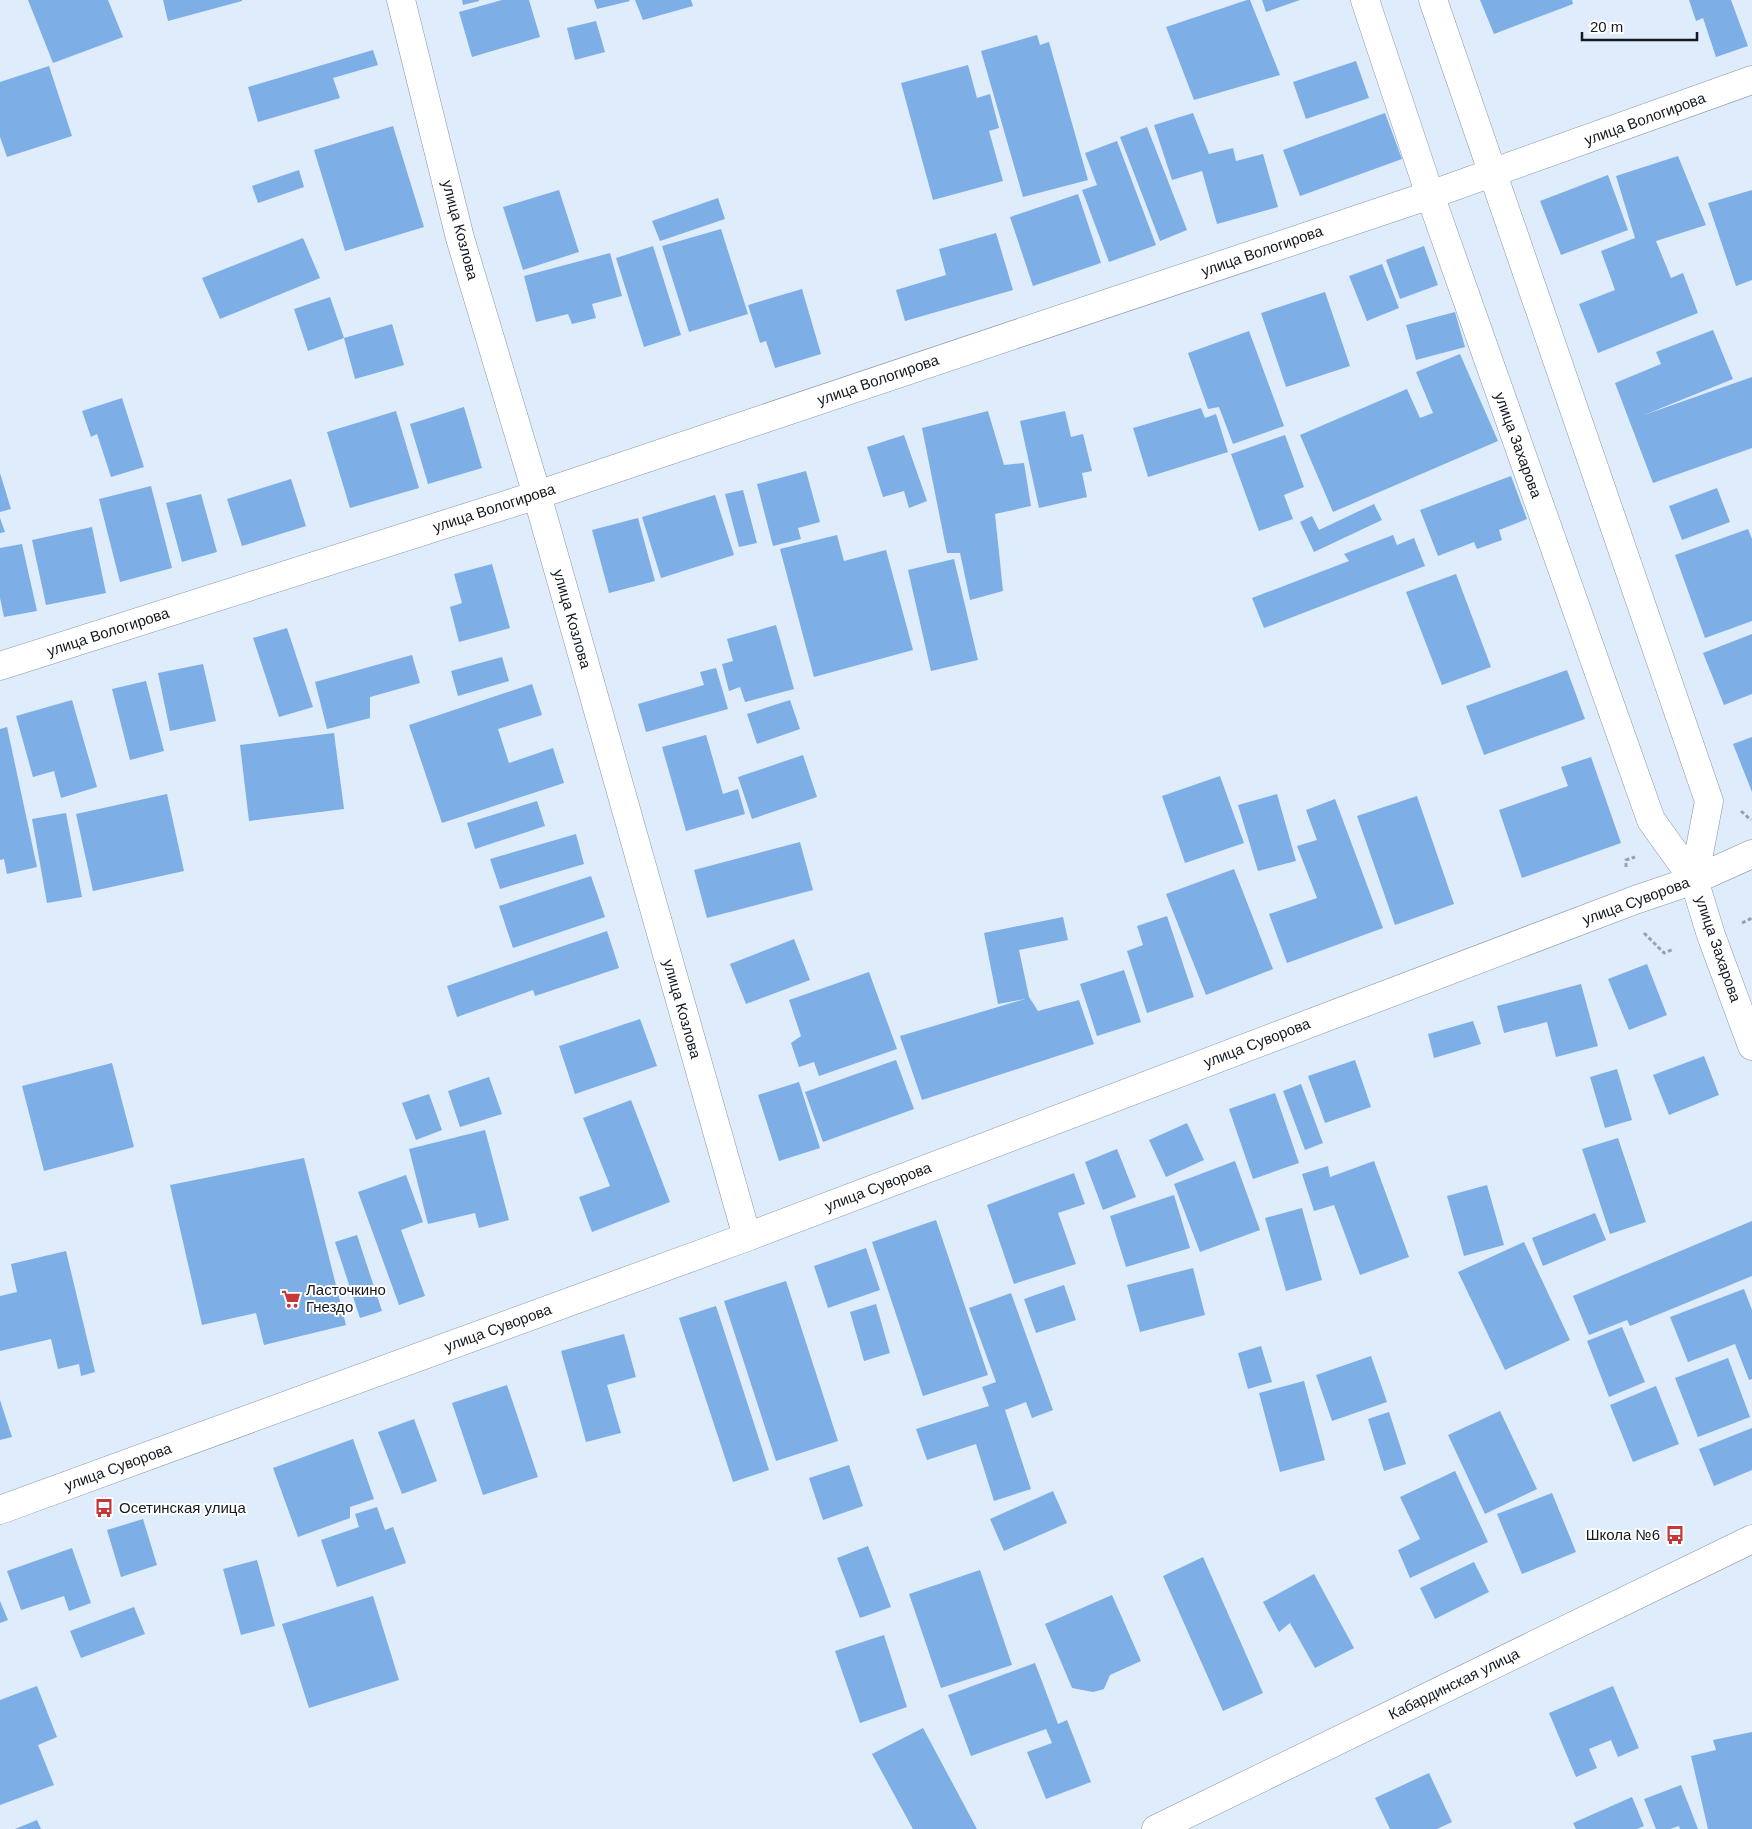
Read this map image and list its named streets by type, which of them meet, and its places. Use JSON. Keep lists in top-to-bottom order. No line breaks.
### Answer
{"streets":{"street":["улица Вологирова","улица Козлова","улица Захарова","улица Суворова","Кабардинская улица"]},"crossings":[["улица Вологирова","улица Козлова"],["улица Вологирова","улица Захарова"],["улица Козлова","улица Суворова"],["улица Захарова","улица Суворова"]],"places":{"supermarket":["Ласточкино Гнездо"],"bus stop":["Осетинская улица","Школа №6"]},"scale_bar":"20 m"}
